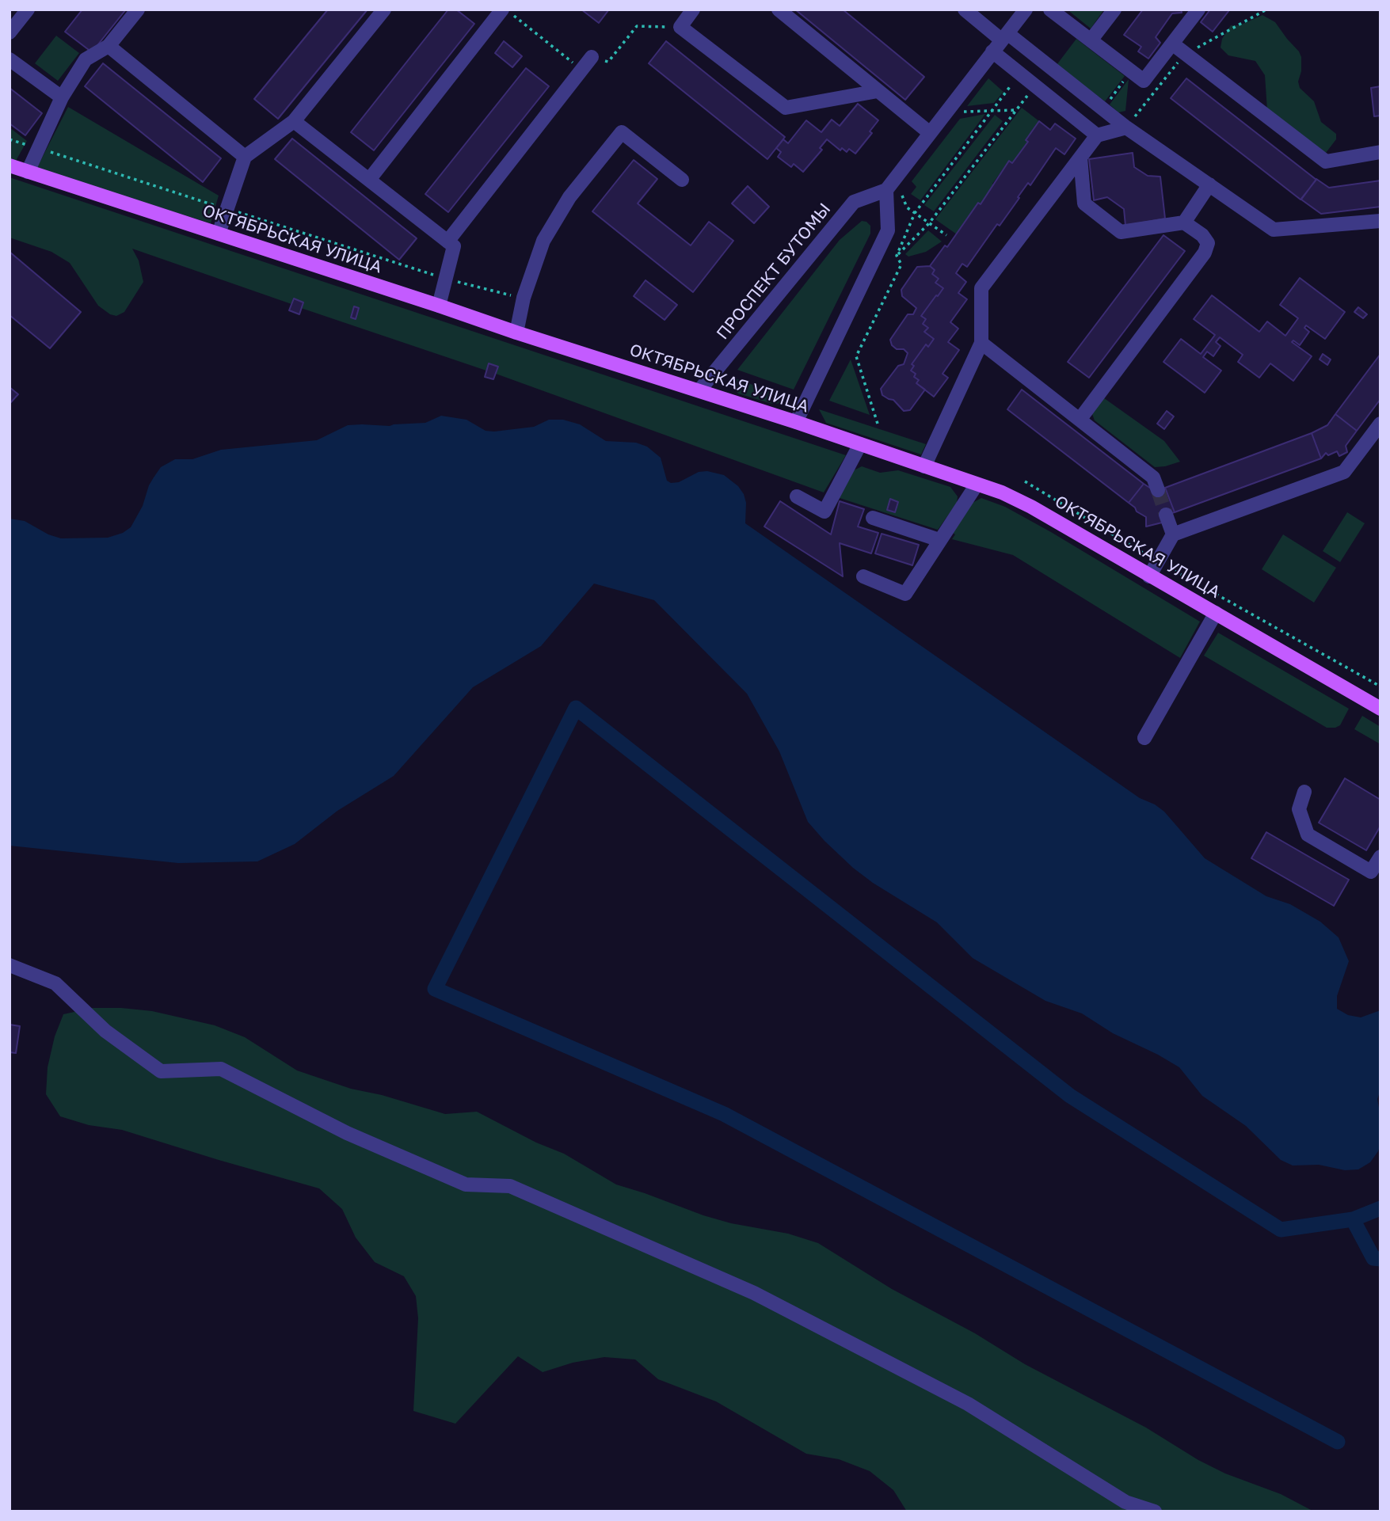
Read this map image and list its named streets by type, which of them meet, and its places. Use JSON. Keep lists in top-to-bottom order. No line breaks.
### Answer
{"streets":{"main road":["ОКТЯБРЬСКАЯ УЛИЦА"],"street":["ПРОСПЕКТ БУТОМЫ"]},"crossings":[["ОКТЯБРЬСКАЯ УЛИЦА","ПРОСПЕКТ БУТОМЫ"]]}
